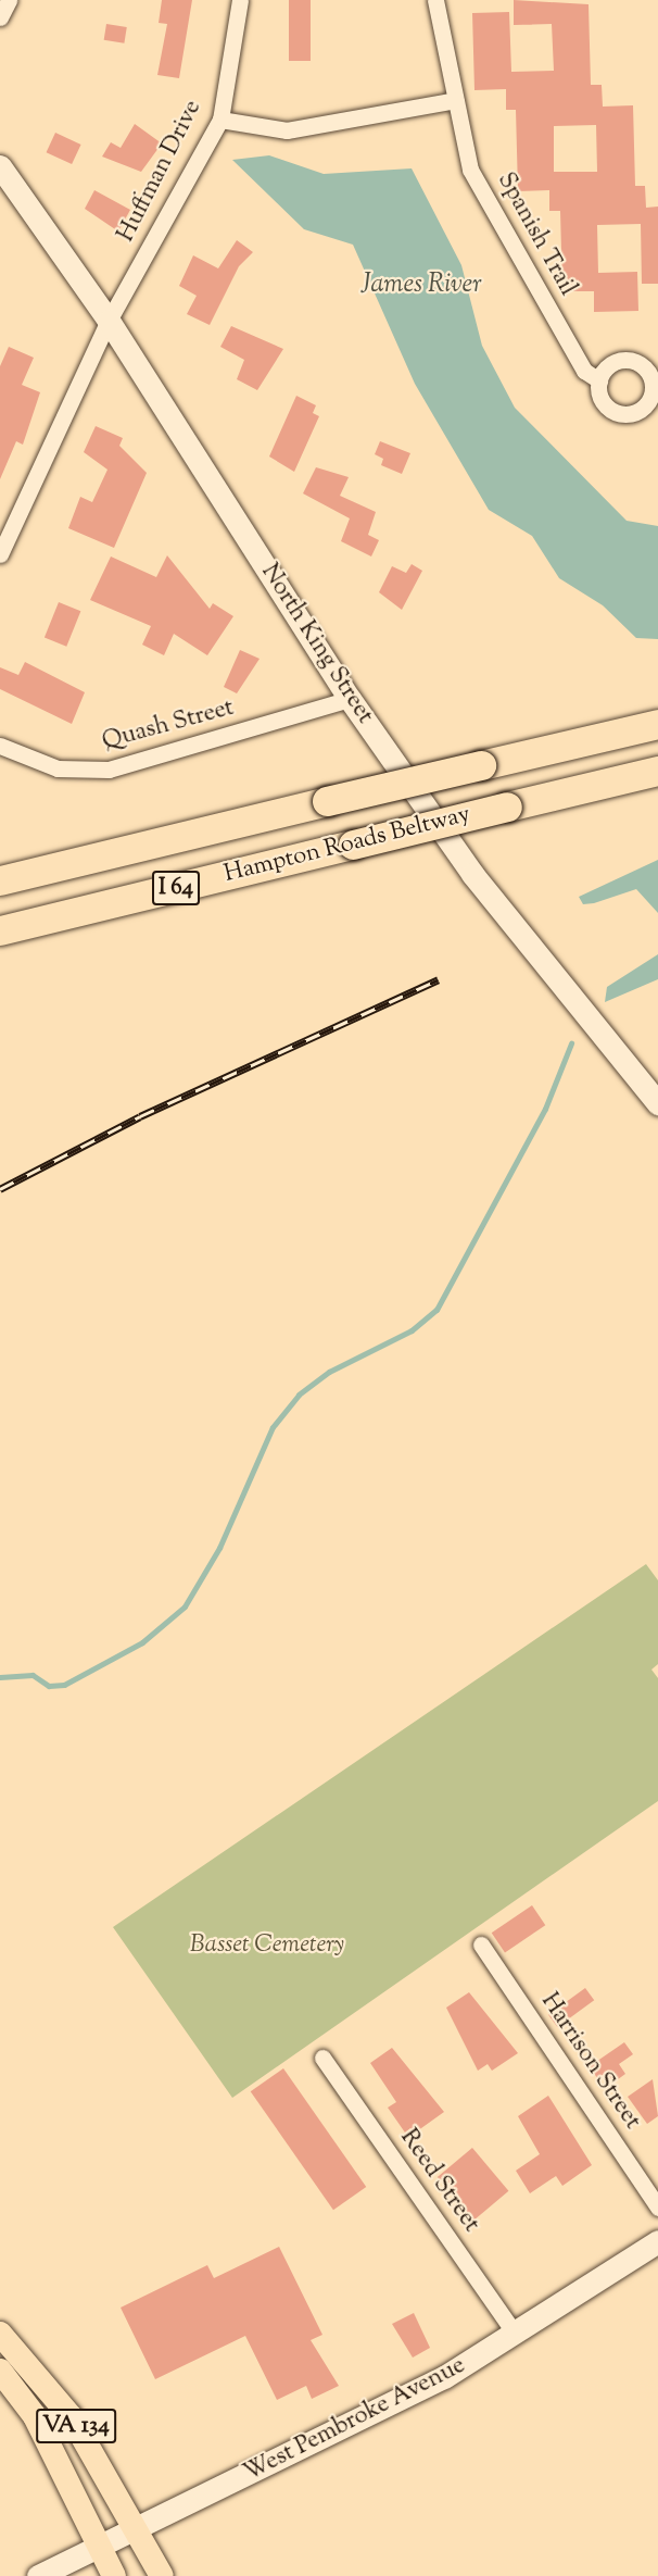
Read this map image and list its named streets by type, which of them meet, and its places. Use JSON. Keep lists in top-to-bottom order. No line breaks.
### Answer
{"streets":{"highway":["Hampton Roads Beltway","I 64"],"main road":["North King Street","West Pembroke Avenue","VA 134"],"street":["Huffman Drive","Spanish Trail","Quash Street","Harrison Street","Reed Street"]},"crossings":[["Huffman Drive","North King Street"],["North King Street","Quash Street"],["Reed Street","West Pembroke Avenue"],["West Pembroke Avenue","VA 134"]],"water":["James River"],"parks":["Basset Cemetery"]}
